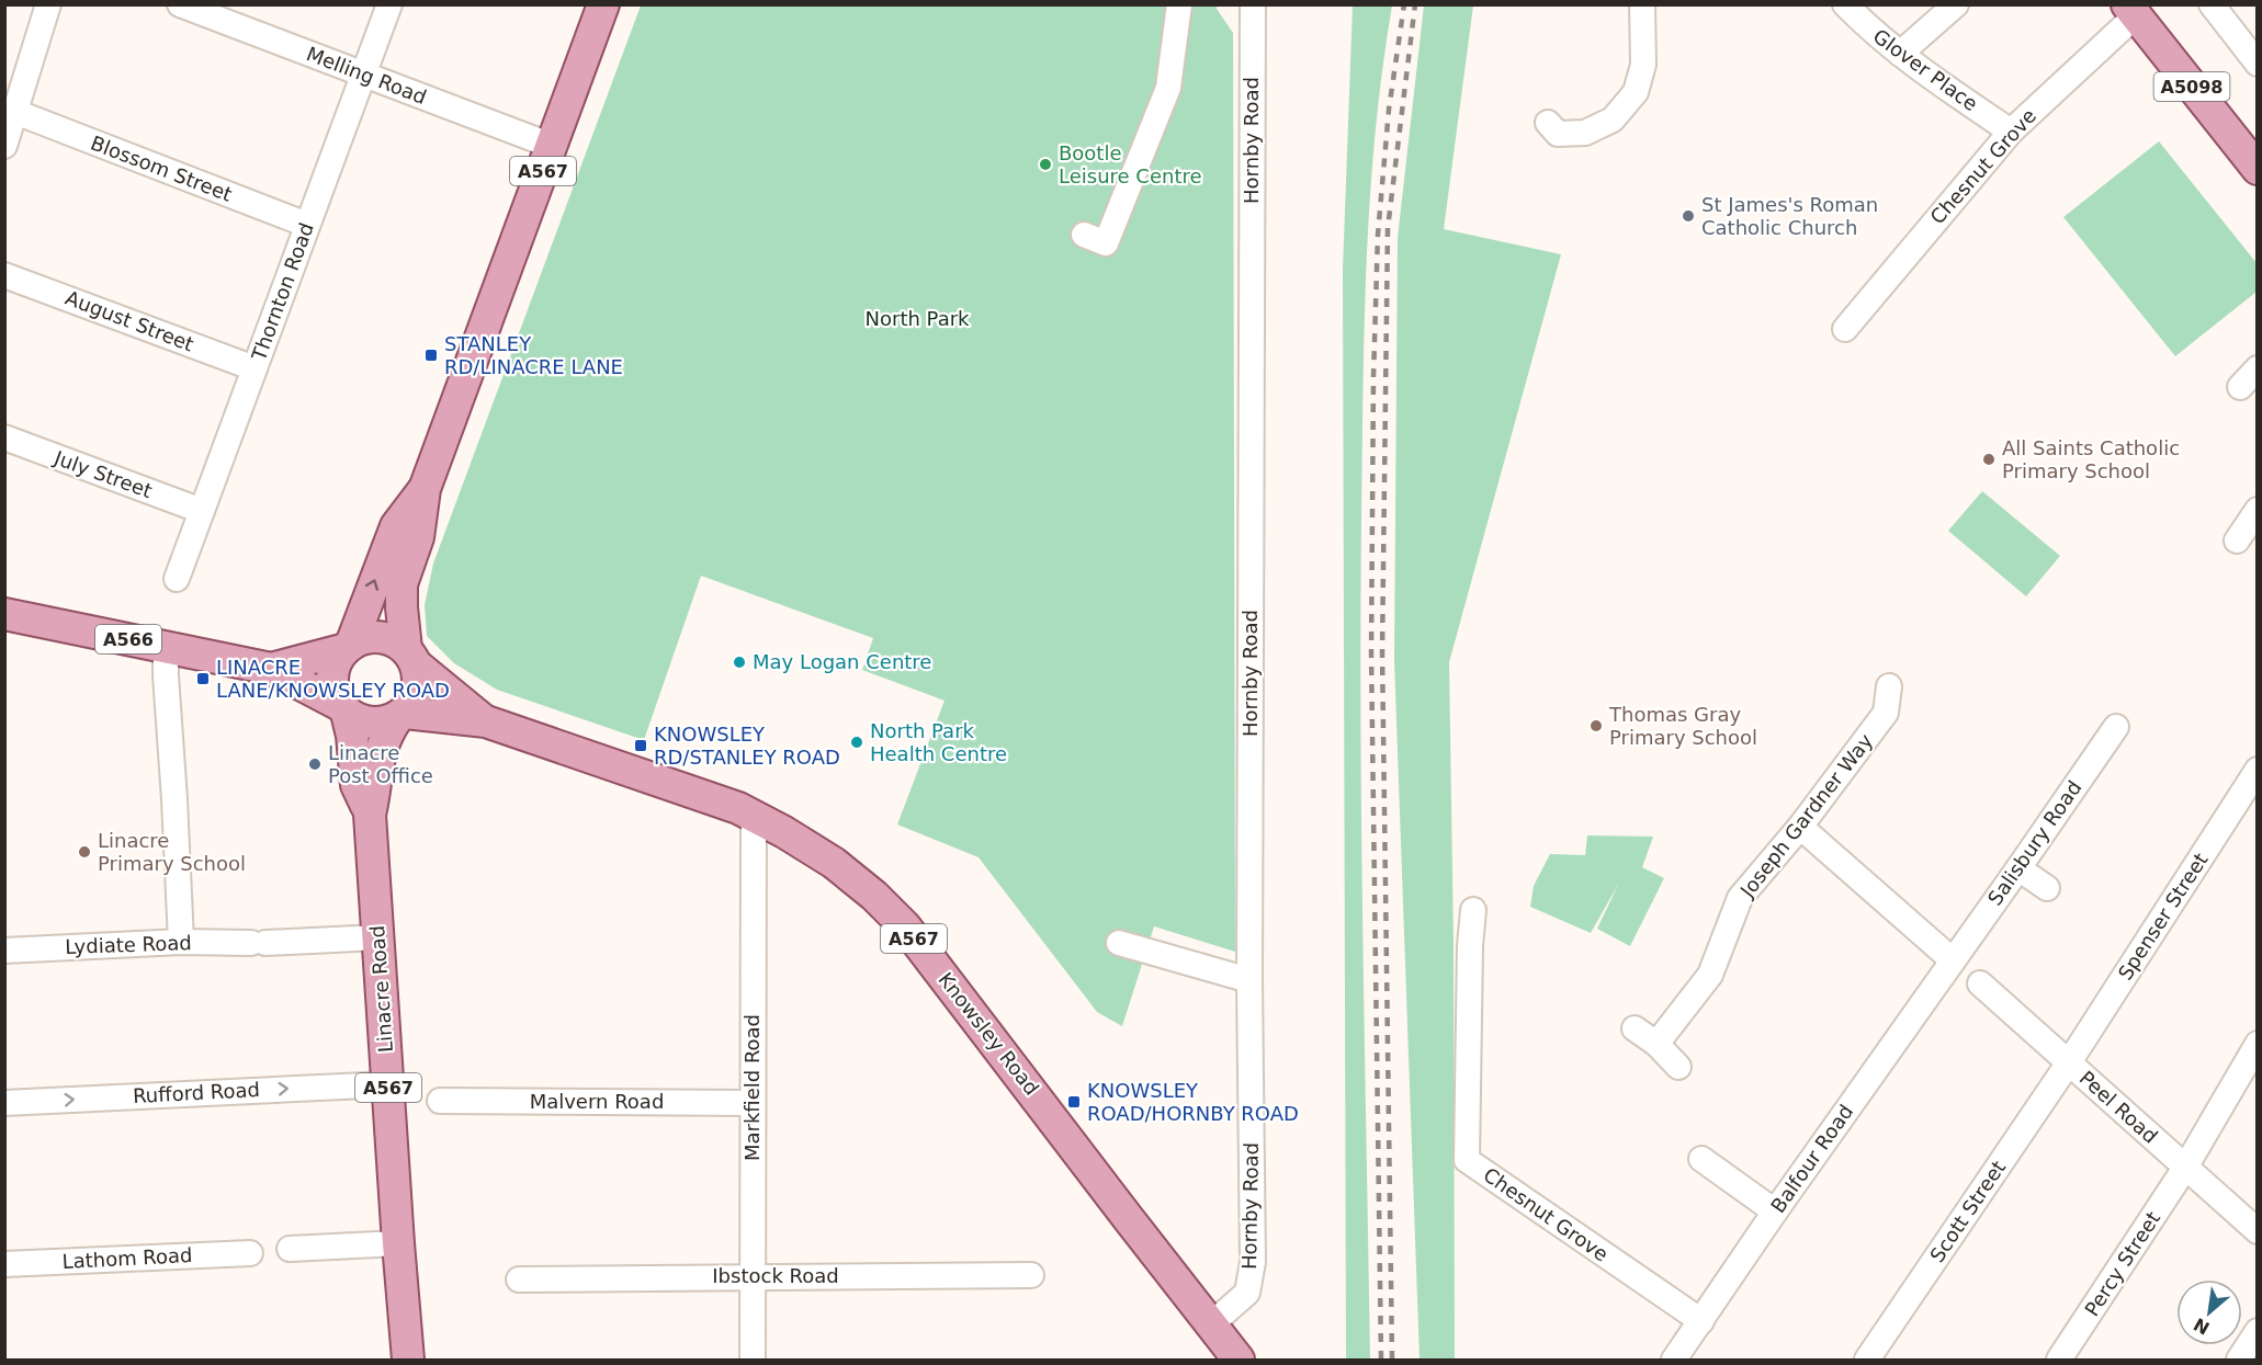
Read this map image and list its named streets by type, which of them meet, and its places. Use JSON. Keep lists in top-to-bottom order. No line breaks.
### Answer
{"streets":{"main road":["A5098","A567","A566","Linacre Road","Knowsley Road"],"street":["Glover Place","Melling Road","Hornby Road","Chesnut Grove","Blossom Street","Thornton Road","August Street","July Street","Joseph Gardner Way","Salisbury Road","Spenser Street","Lydiate Road","Markfield Road","Rufford Road","Malvern Road","Peel Road","Balfour Road","Scott Street","Lathom Road","Percy Street","Ibstock Road"]},"crossings":[["Glover Place","Chesnut Grove"],["Melling Road","A567"],["Melling Road","Thornton Road"],["A5098","Chesnut Grove"],["Hornby Road","Knowsley Road"],["Chesnut Grove","Balfour Road"],["Blossom Street","Thornton Road"],["A567","A566"],["A567","Linacre Road"],["A567","Knowsley Road"],["Thornton Road","August Street"],["Thornton Road","July Street"],["A566","Linacre Road"],["A566","Knowsley Road"],["Salisbury Road","Balfour Road"],["Spenser Street","Peel Road"],["Spenser Street","Scott Street"],["Lydiate Road","Linacre Road"],["Linacre Road","Knowsley Road"],["Linacre Road","Rufford Road"],["Knowsley Road","Markfield Road"],["Markfield Road","Malvern Road"],["Markfield Road","Ibstock Road"],["Peel Road","Scott Street"],["Peel Road","Percy Street"]],"one_way":["Rufford Road"],"parks":["North Park"],"places":{"other":["Bootle Leisure Centre","St James's Roman Catholic Church","All Saints Catholic Primary School","May Logan Centre","Thomas Gray Primary School","North Park Health Centre","Linacre Post Office","Linacre Primary School"],"transit":["STANLEY RD/LINACRE LANE","LINACRE LANE/KNOWSLEY ROAD","KNOWSLEY RD/STANLEY ROAD","KNOWSLEY ROAD/HORNBY ROAD"]},"north":"bottom left"}
